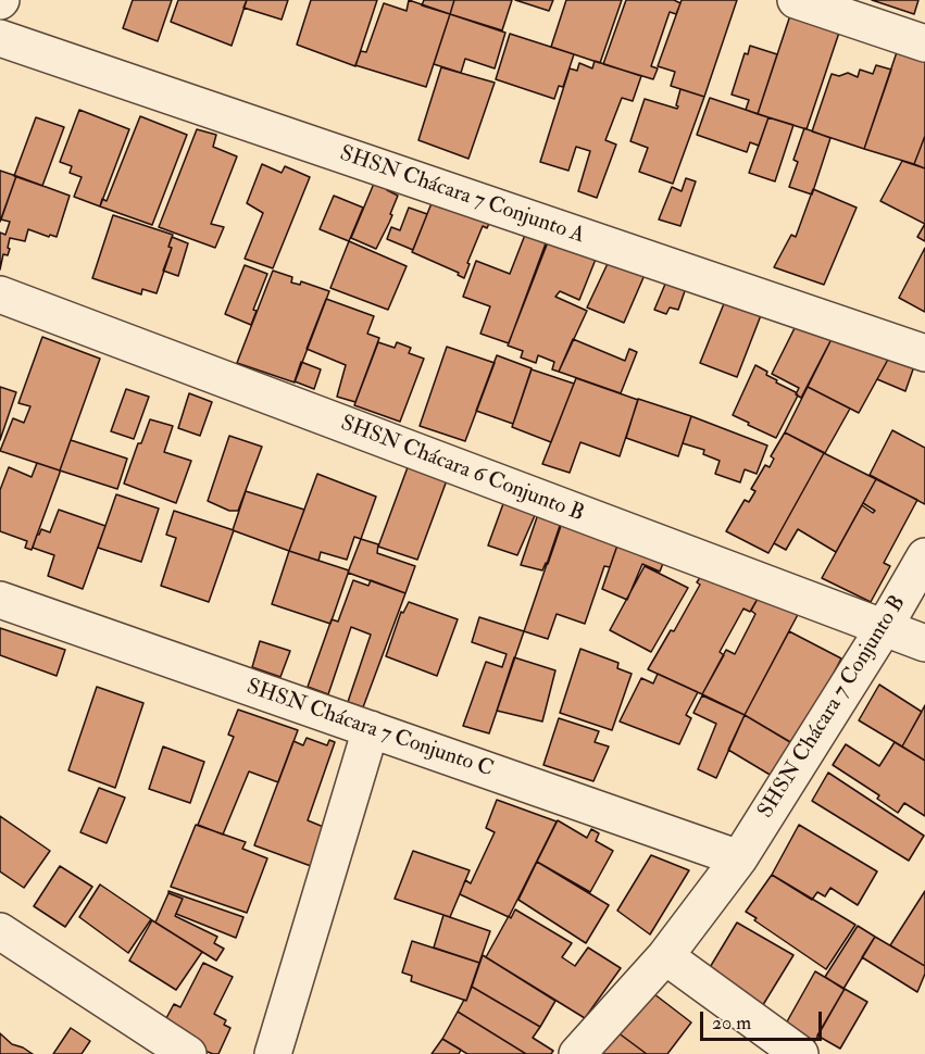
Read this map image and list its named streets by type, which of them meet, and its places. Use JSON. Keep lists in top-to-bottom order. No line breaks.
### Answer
{"streets":{"street":["SHSN Chácara 7 Conjunto A","SHSN Chácara 6 Conjunto B","SHSN Chácara 7 Conjunto B","SHSN Chácara 7 Conjunto C"]},"crossings":[["SHSN Chácara 6 Conjunto B","SHSN Chácara 7 Conjunto B"],["SHSN Chácara 7 Conjunto B","SHSN Chácara 7 Conjunto C"]],"scale_bar":"20 m"}
